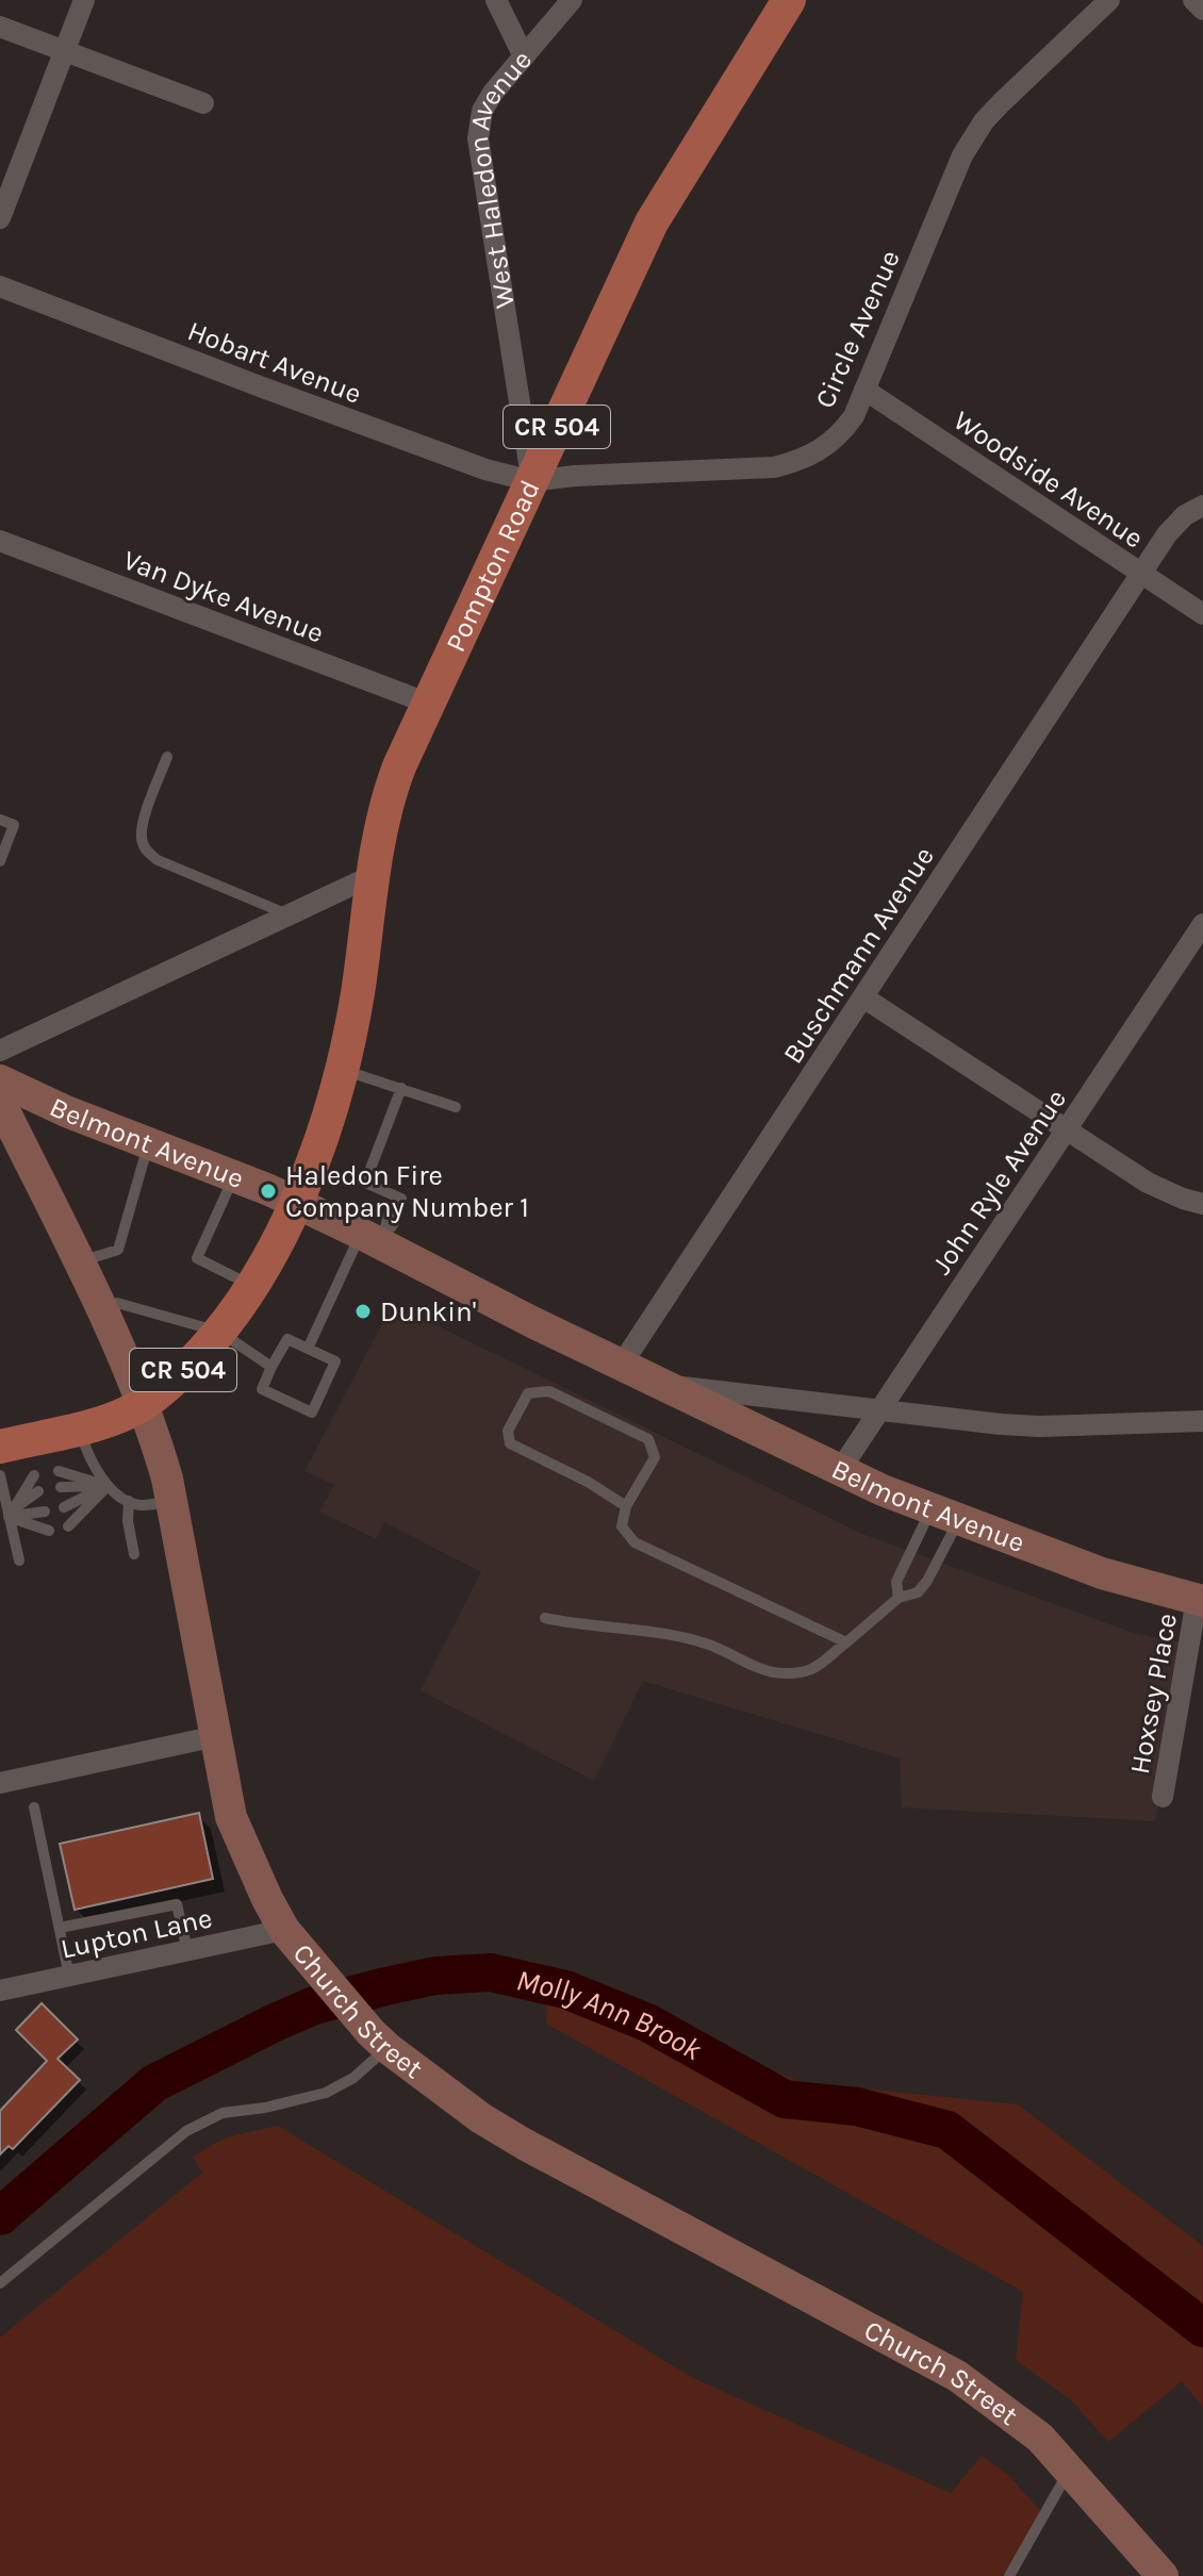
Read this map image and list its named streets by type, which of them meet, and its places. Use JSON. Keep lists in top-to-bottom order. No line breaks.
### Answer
{"streets":{"main road":["CR 504","Pompton Road"],"street":["West Haledon Avenue","Circle Avenue","Hobart Avenue","Woodside Avenue","Van Dyke Avenue","Buschmann Avenue","Belmont Avenue","John Ryle Avenue","Hoxsey Place","Lupton Lane","Church Street"]},"crossings":[["West Haledon Avenue","Circle Avenue"],["West Haledon Avenue","Hobart Avenue"],["West Haledon Avenue","Pompton Road"],["Circle Avenue","Hobart Avenue"],["Circle Avenue","Woodside Avenue"],["Circle Avenue","Pompton Road"],["Hobart Avenue","Pompton Road"],["CR 504","Pompton Road"],["CR 504","Belmont Avenue"],["CR 504","Church Street"],["Woodside Avenue","Buschmann Avenue"],["Pompton Road","Van Dyke Avenue"],["Buschmann Avenue","Belmont Avenue"],["Belmont Avenue","John Ryle Avenue"],["Belmont Avenue","Hoxsey Place"],["Lupton Lane","Church Street"]],"water":["Molly Ann Brook"],"places":["Haledon Fire Company Number 1","Dunkin'"]}
